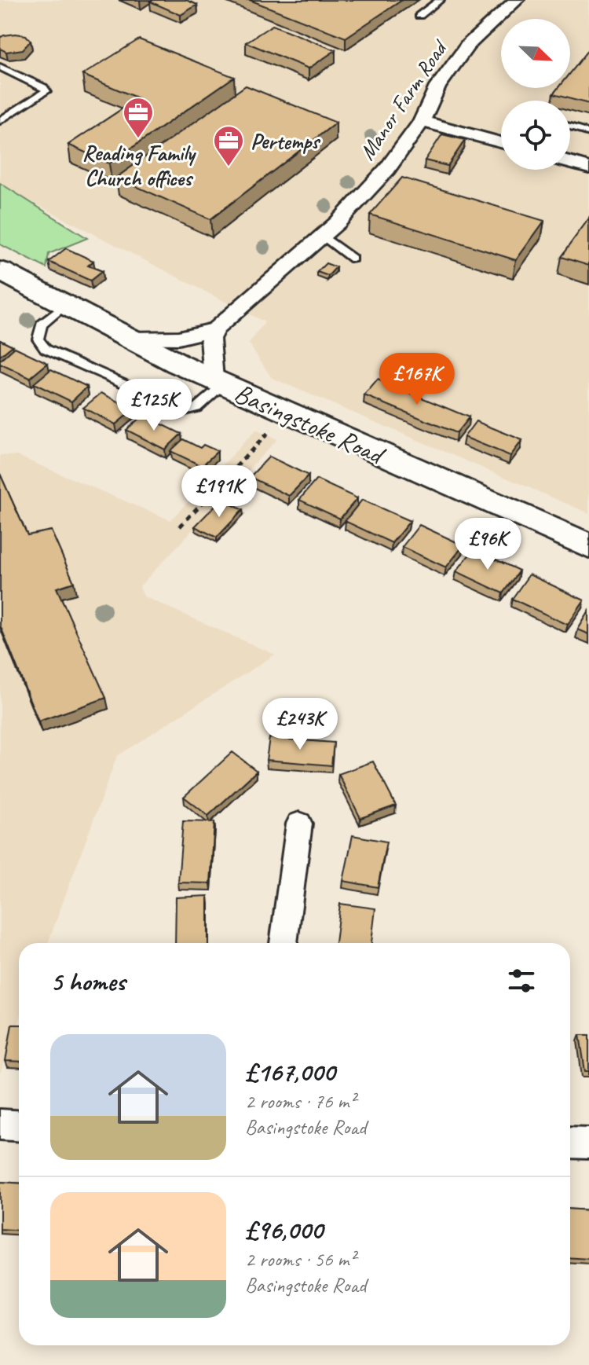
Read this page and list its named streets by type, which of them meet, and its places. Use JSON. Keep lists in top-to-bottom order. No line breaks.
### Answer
{"streets":{"main road":["Basingstoke Road"],"street":["Manor Farm Road"]},"crossings":[["Manor Farm Road","Basingstoke Road"]],"places":{"office":["Reading Family Church offices","Pertemps"]},"north":"bottom right","page":{"price":["£167K","£125K","£191K","£96K","£243K"],"heading":"5 homes","list":[{"name":"£167,000","note":"2 rooms · 76 m² · Basingstoke Road"},{"name":"£96,000","note":"2 rooms · 56 m² · Basingstoke Road"}]}}
